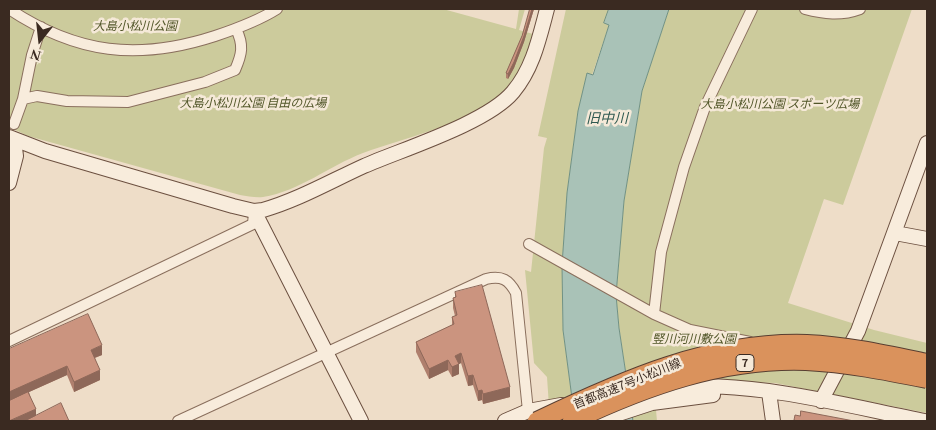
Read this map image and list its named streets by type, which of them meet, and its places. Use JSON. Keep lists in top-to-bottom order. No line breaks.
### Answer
{"streets":{"highway":["7","首都高速7号小松川線"]},"water":["旧中川"],"parks":["大島小松川公園","大島小松川公園 自由の広場","大島小松川公園 スポーツ広場","竪川河川敷公園"],"north":"bottom"}
